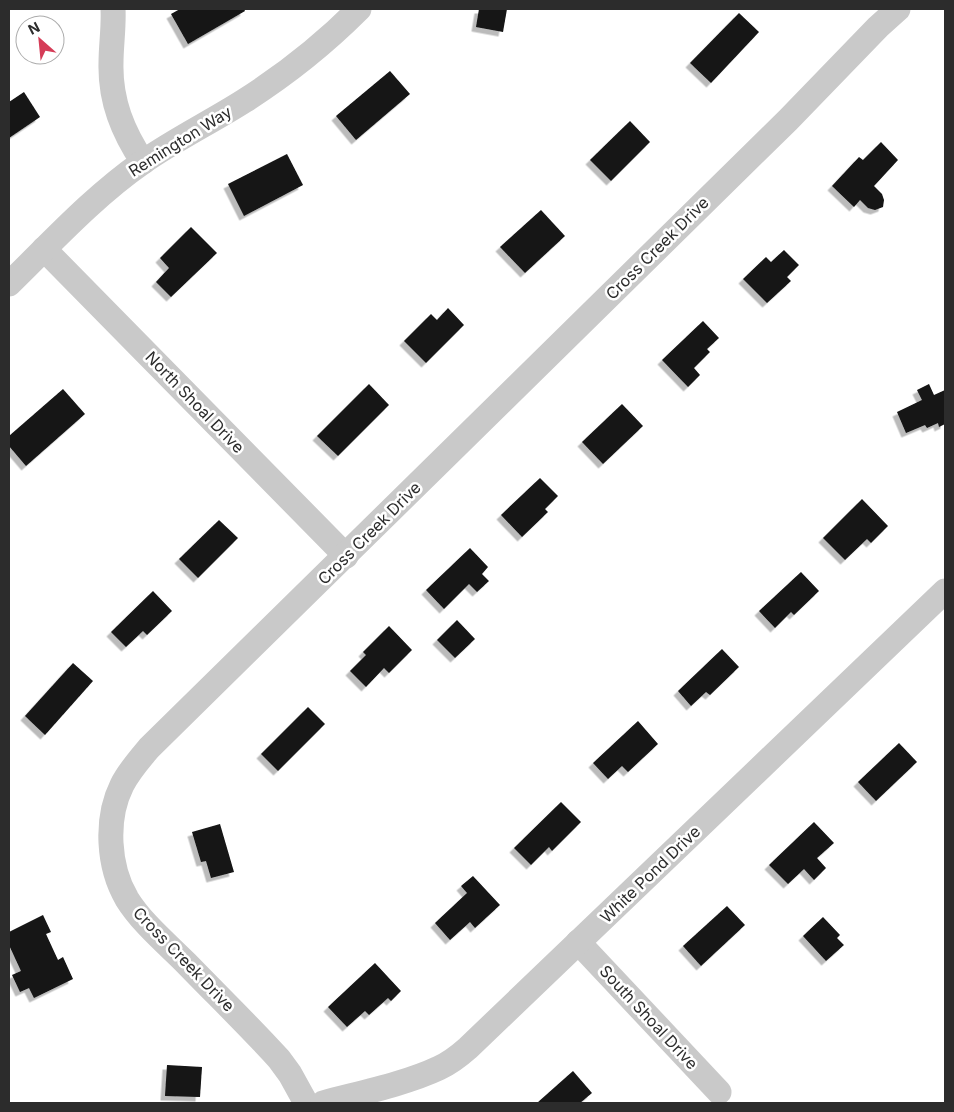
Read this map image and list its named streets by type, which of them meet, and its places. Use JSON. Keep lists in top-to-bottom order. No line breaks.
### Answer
{"streets":{"street":["Remington Way","Cross Creek Drive","North Shoal Drive","White Pond Drive","South Shoal Drive"]},"crossings":[["Remington Way","North Shoal Drive"],["Cross Creek Drive","North Shoal Drive"],["White Pond Drive","South Shoal Drive"]],"north":"top left"}
